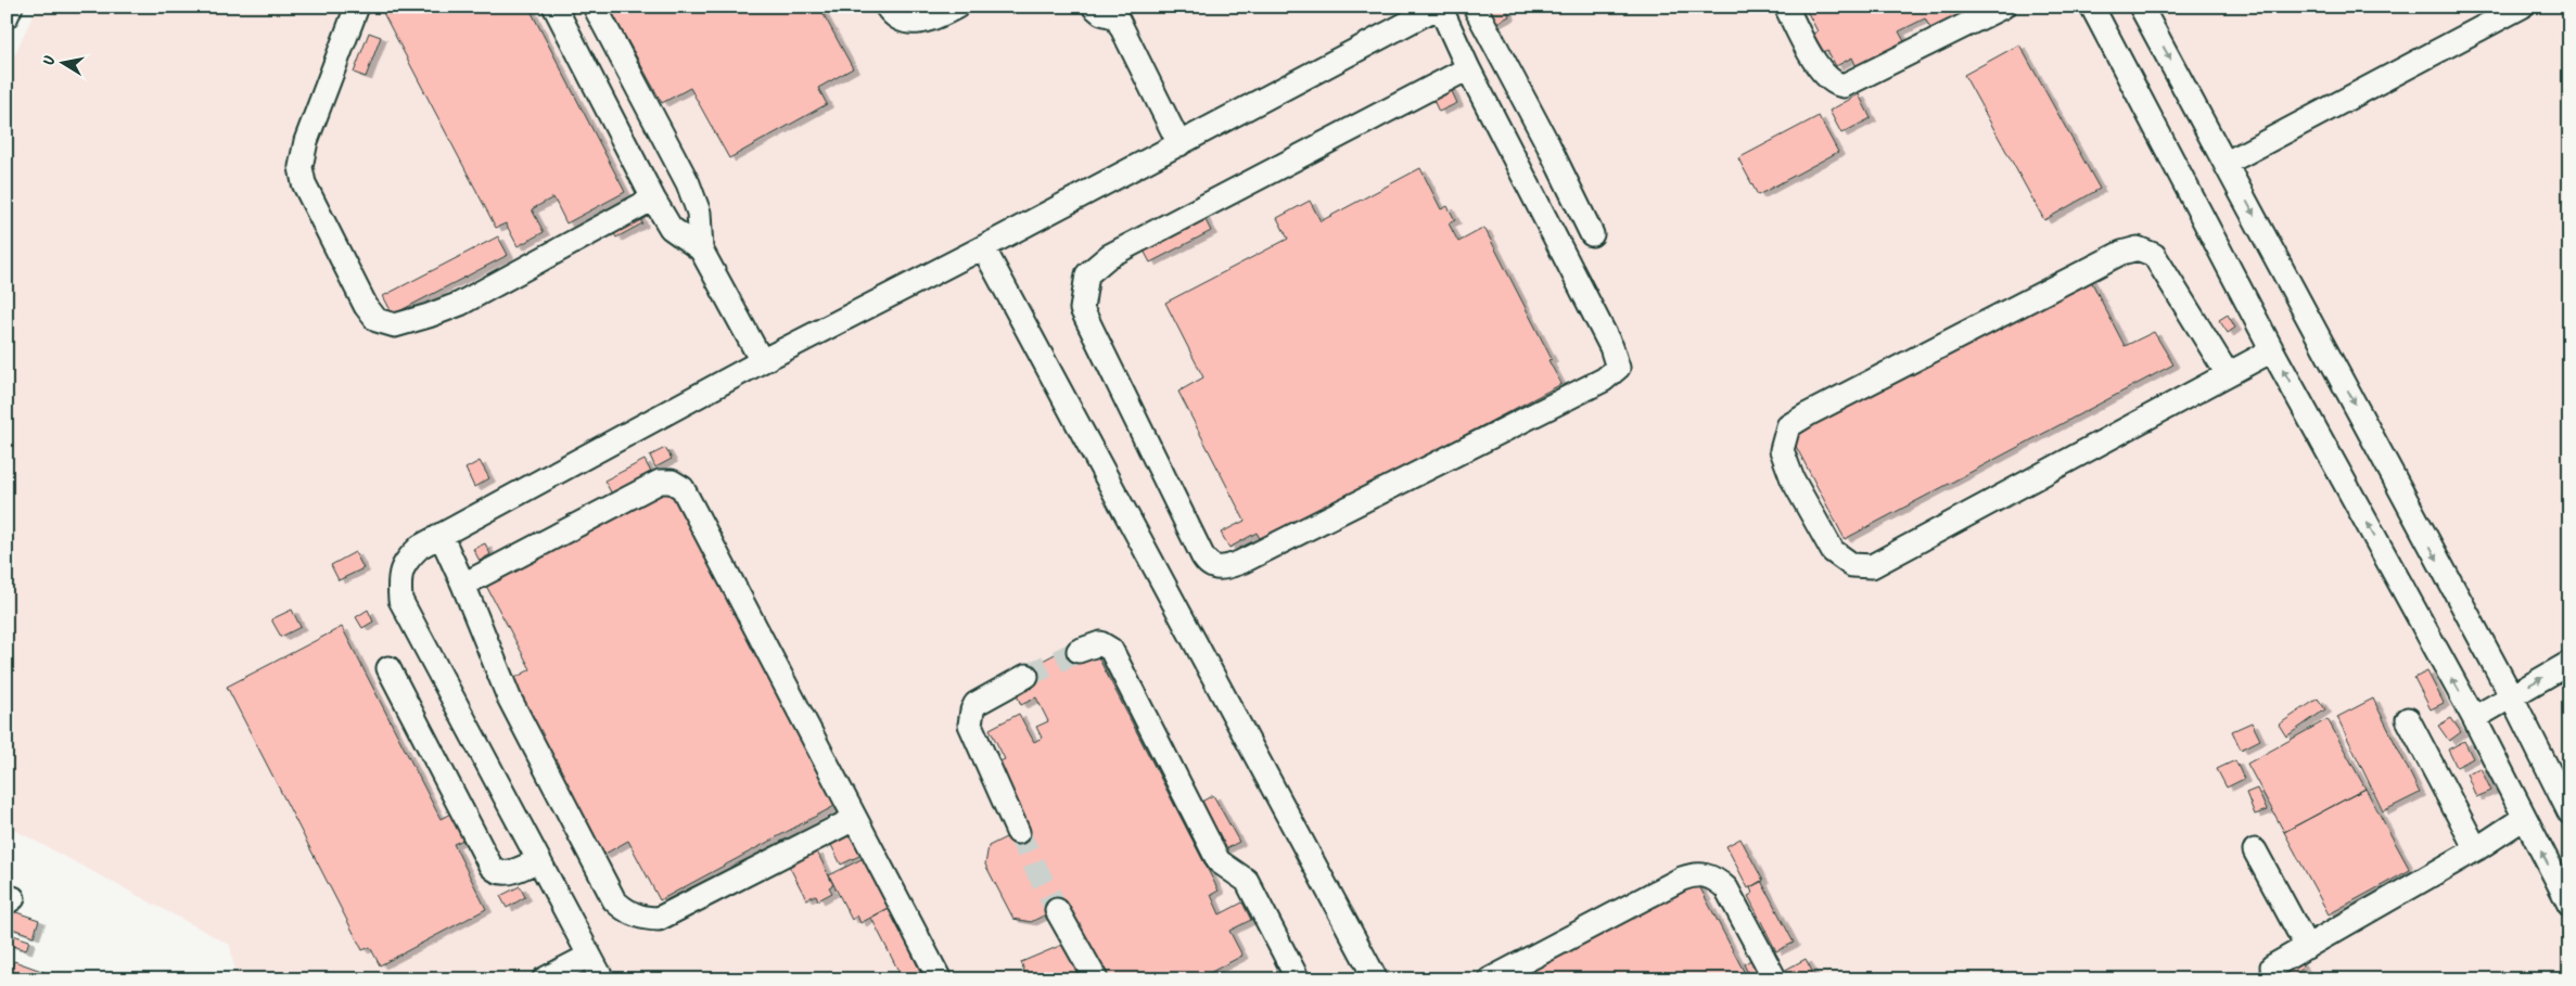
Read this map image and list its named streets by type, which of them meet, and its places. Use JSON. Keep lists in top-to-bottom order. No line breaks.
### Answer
{"north":"left"}
